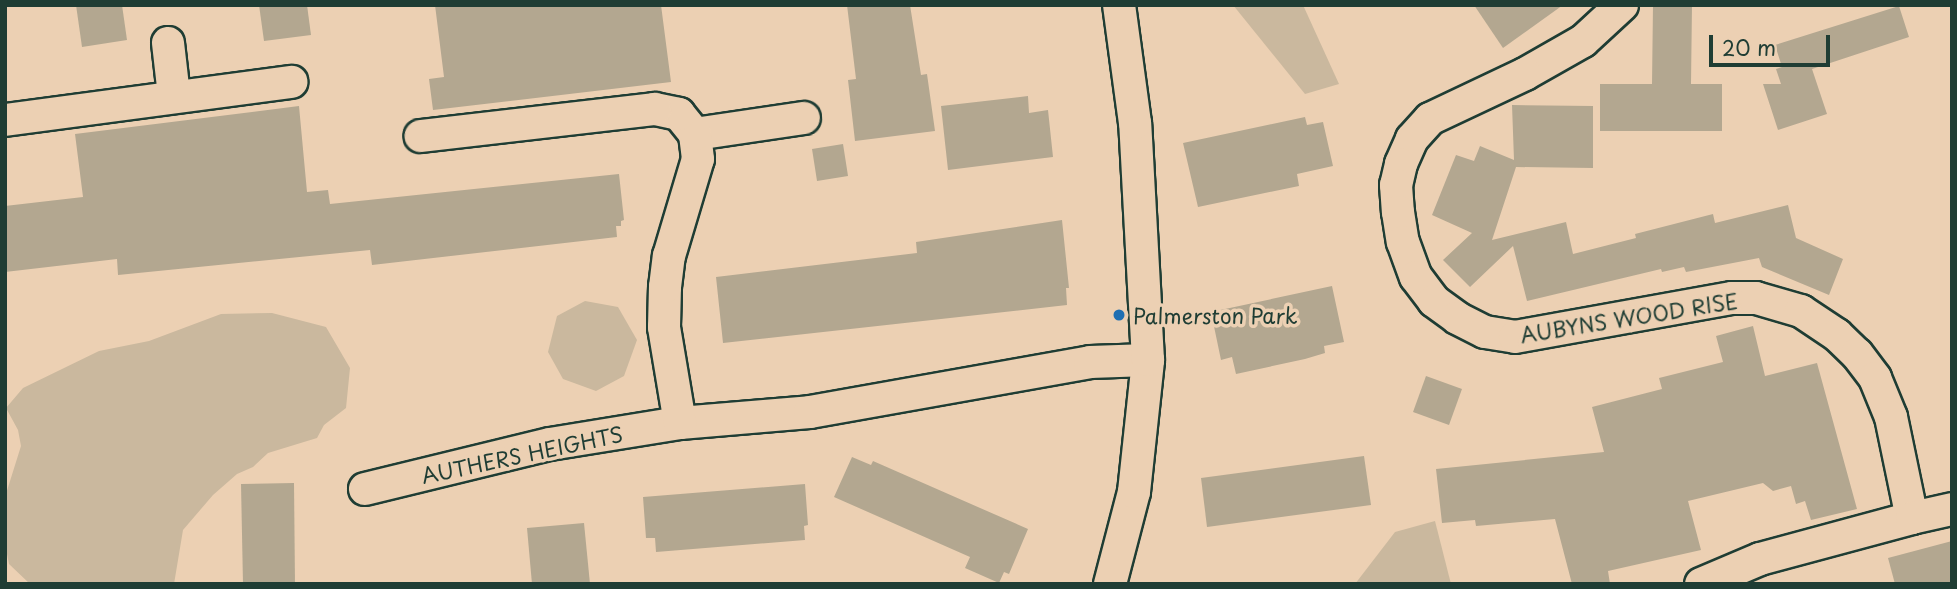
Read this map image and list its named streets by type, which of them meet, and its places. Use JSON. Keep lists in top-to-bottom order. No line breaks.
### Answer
{"streets":{"street":["AUBYNS WOOD RISE","AUTHERS HEIGHTS"]},"places":["Palmerston Park"],"scale_bar":"20 m"}
